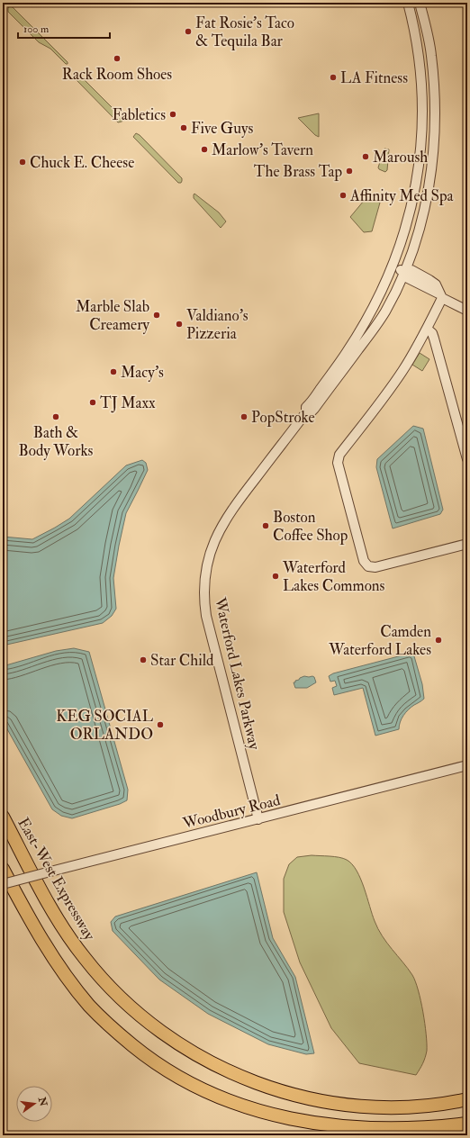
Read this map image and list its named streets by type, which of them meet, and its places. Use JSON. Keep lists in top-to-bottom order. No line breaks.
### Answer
{"streets":{"highway":["East-West Expressway"],"street":["Waterford Lakes Parkway","Woodbury Road"]},"crossings":[["Waterford Lakes Parkway","Woodbury Road"]],"places":["Fat Rosie's Taco & Tequila Bar","Rack Room Shoes","LA Fitness","Fabletics","Five Guys","Marlow's Tavern","Maroush","Chuck E. Cheese","The Brass Tap","Affinity Med Spa","Marble Slab Creamery","Valdiano's Pizzeria","Macy's","TJ Maxx","Bath & Body Works","PopStroke","Boston Coffee Shop","Waterford Lakes Commons","Camden Waterford Lakes","Star Child","KEG SOCIAL ORLANDO"],"scale_bar":"100 m","north":"right"}
